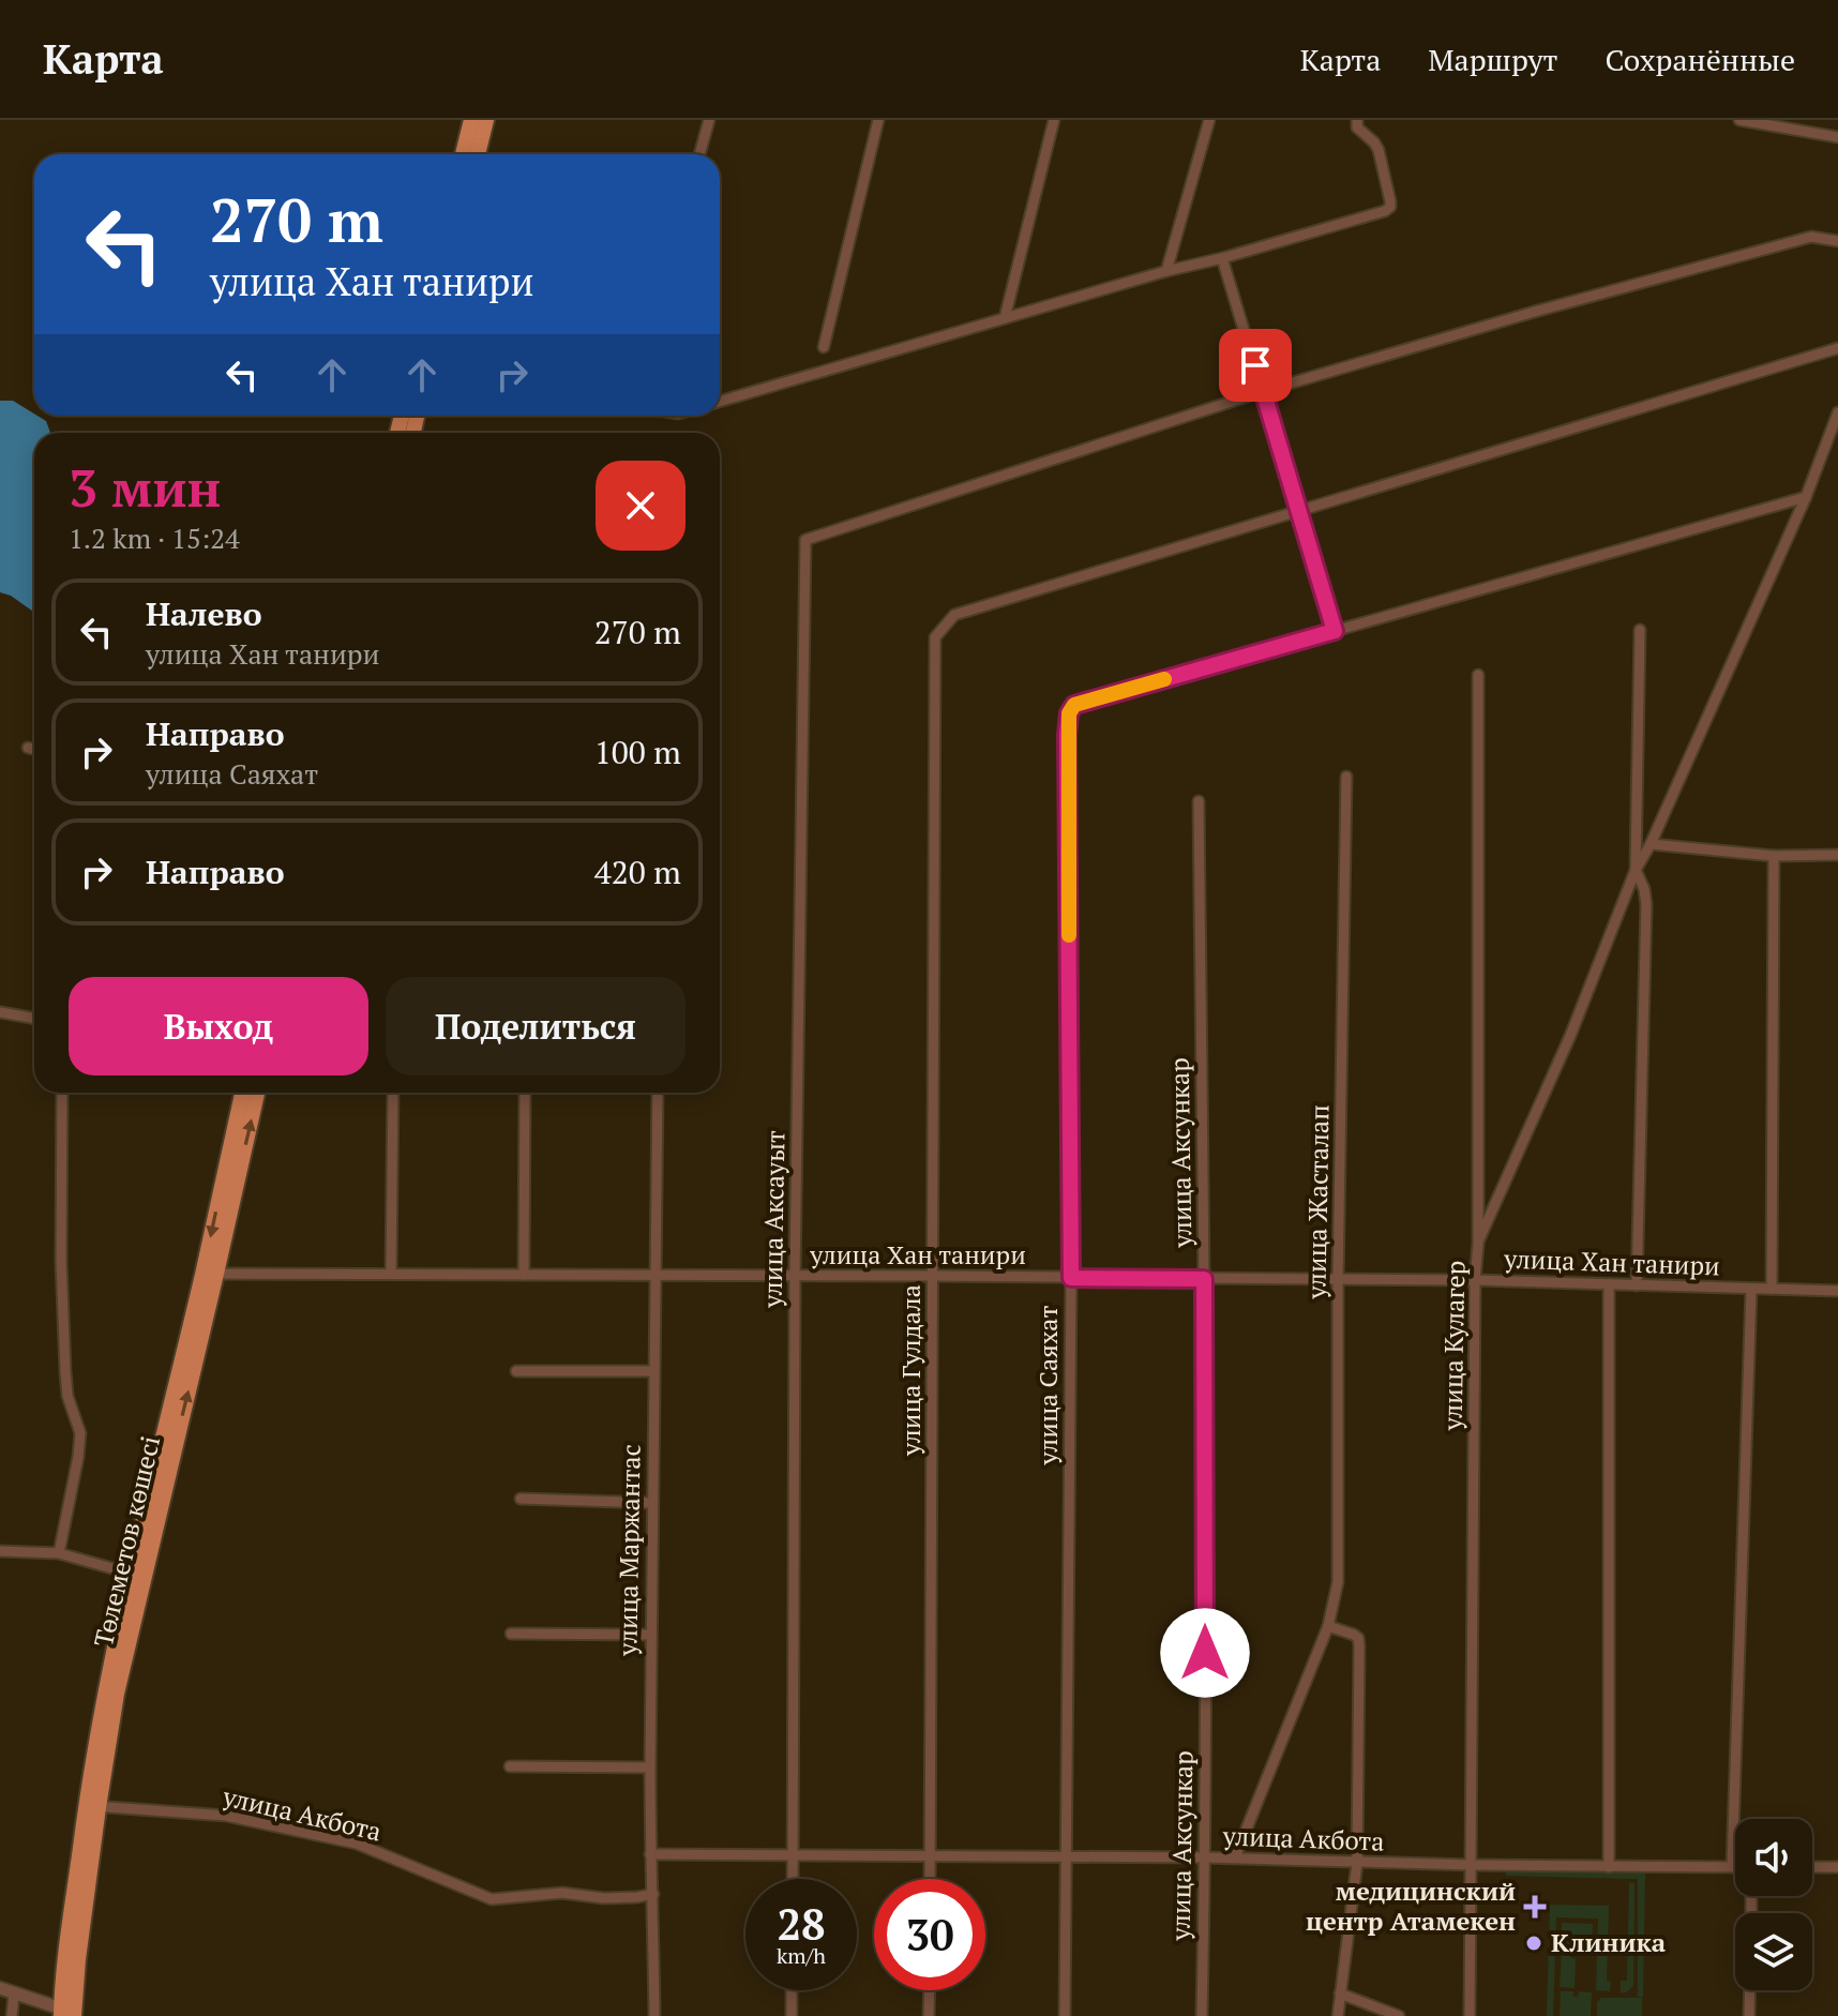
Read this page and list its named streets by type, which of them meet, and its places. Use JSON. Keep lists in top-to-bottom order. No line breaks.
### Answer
{"streets":{"main road":["Төлеметов көшесі"],"street":["улица Аксункар","улица Жасталап","улица Аксауыт","улица Хан танири","улица Кулагер","улица Гулдала","улица Саяхат","улица Маржантас","улица Акбота"]},"crossings":[["улица Аксункар","улица Хан танири"],["улица Аксункар","улица Акбота"],["улица Жасталап","улица Хан танири"],["улица Жасталап","улица Акбота"],["улица Аксауыт","улица Хан танири"],["улица Аксауыт","улица Акбота"],["улица Хан танири","улица Кулагер"],["улица Хан танири","улица Гулдала"],["улица Хан танири","улица Саяхат"],["улица Хан танири","Төлеметов көшесі"],["улица Хан танири","улица Маржантас"],["улица Кулагер","улица Акбота"],["улица Гулдала","улица Акбота"],["улица Саяхат","улица Акбота"],["Төлеметов көшесі","улица Акбота"],["улица Маржантас","улица Акбота"]],"places":{"health":["медицинский центр Атамекен"],"other":["Клиника"]},"page":{"header":"Карта","nav":["Карта","Маршрут","Сохранённые"],"turn":["270 m","улица Хан танири"],"heading":["3 мин","1.2 km · 15:24"],"list":[{"name":"Налево","note":"улица Хан танири","value":"270 m"},{"name":"Направо","note":"улица Саяхат","value":"100 m"},{"name":"Направо","value":"420 m"}],"buttons":["Выход","Поделиться"],"speed":"28 km/h","limit":"30"}}
